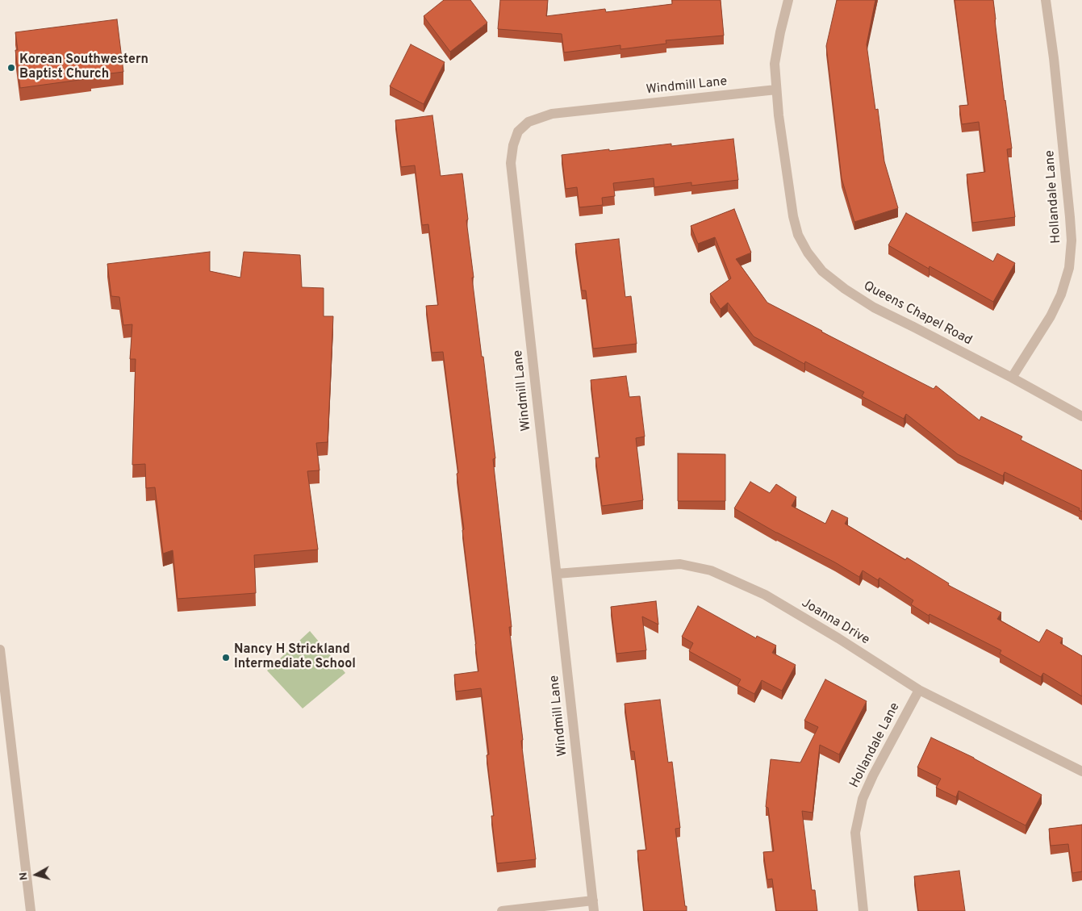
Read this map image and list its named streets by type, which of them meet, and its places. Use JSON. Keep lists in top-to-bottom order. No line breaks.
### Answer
{"streets":{"street":["Windmill Lane","Hollandale Lane","Queens Chapel Road","Joanna Drive"]},"crossings":[["Windmill Lane","Queens Chapel Road"],["Windmill Lane","Joanna Drive"],["Hollandale Lane","Queens Chapel Road"],["Hollandale Lane","Joanna Drive"]],"places":["Korean Southwestern Baptist Church","Nancy H Strickland Intermediate School"],"north":"left"}
